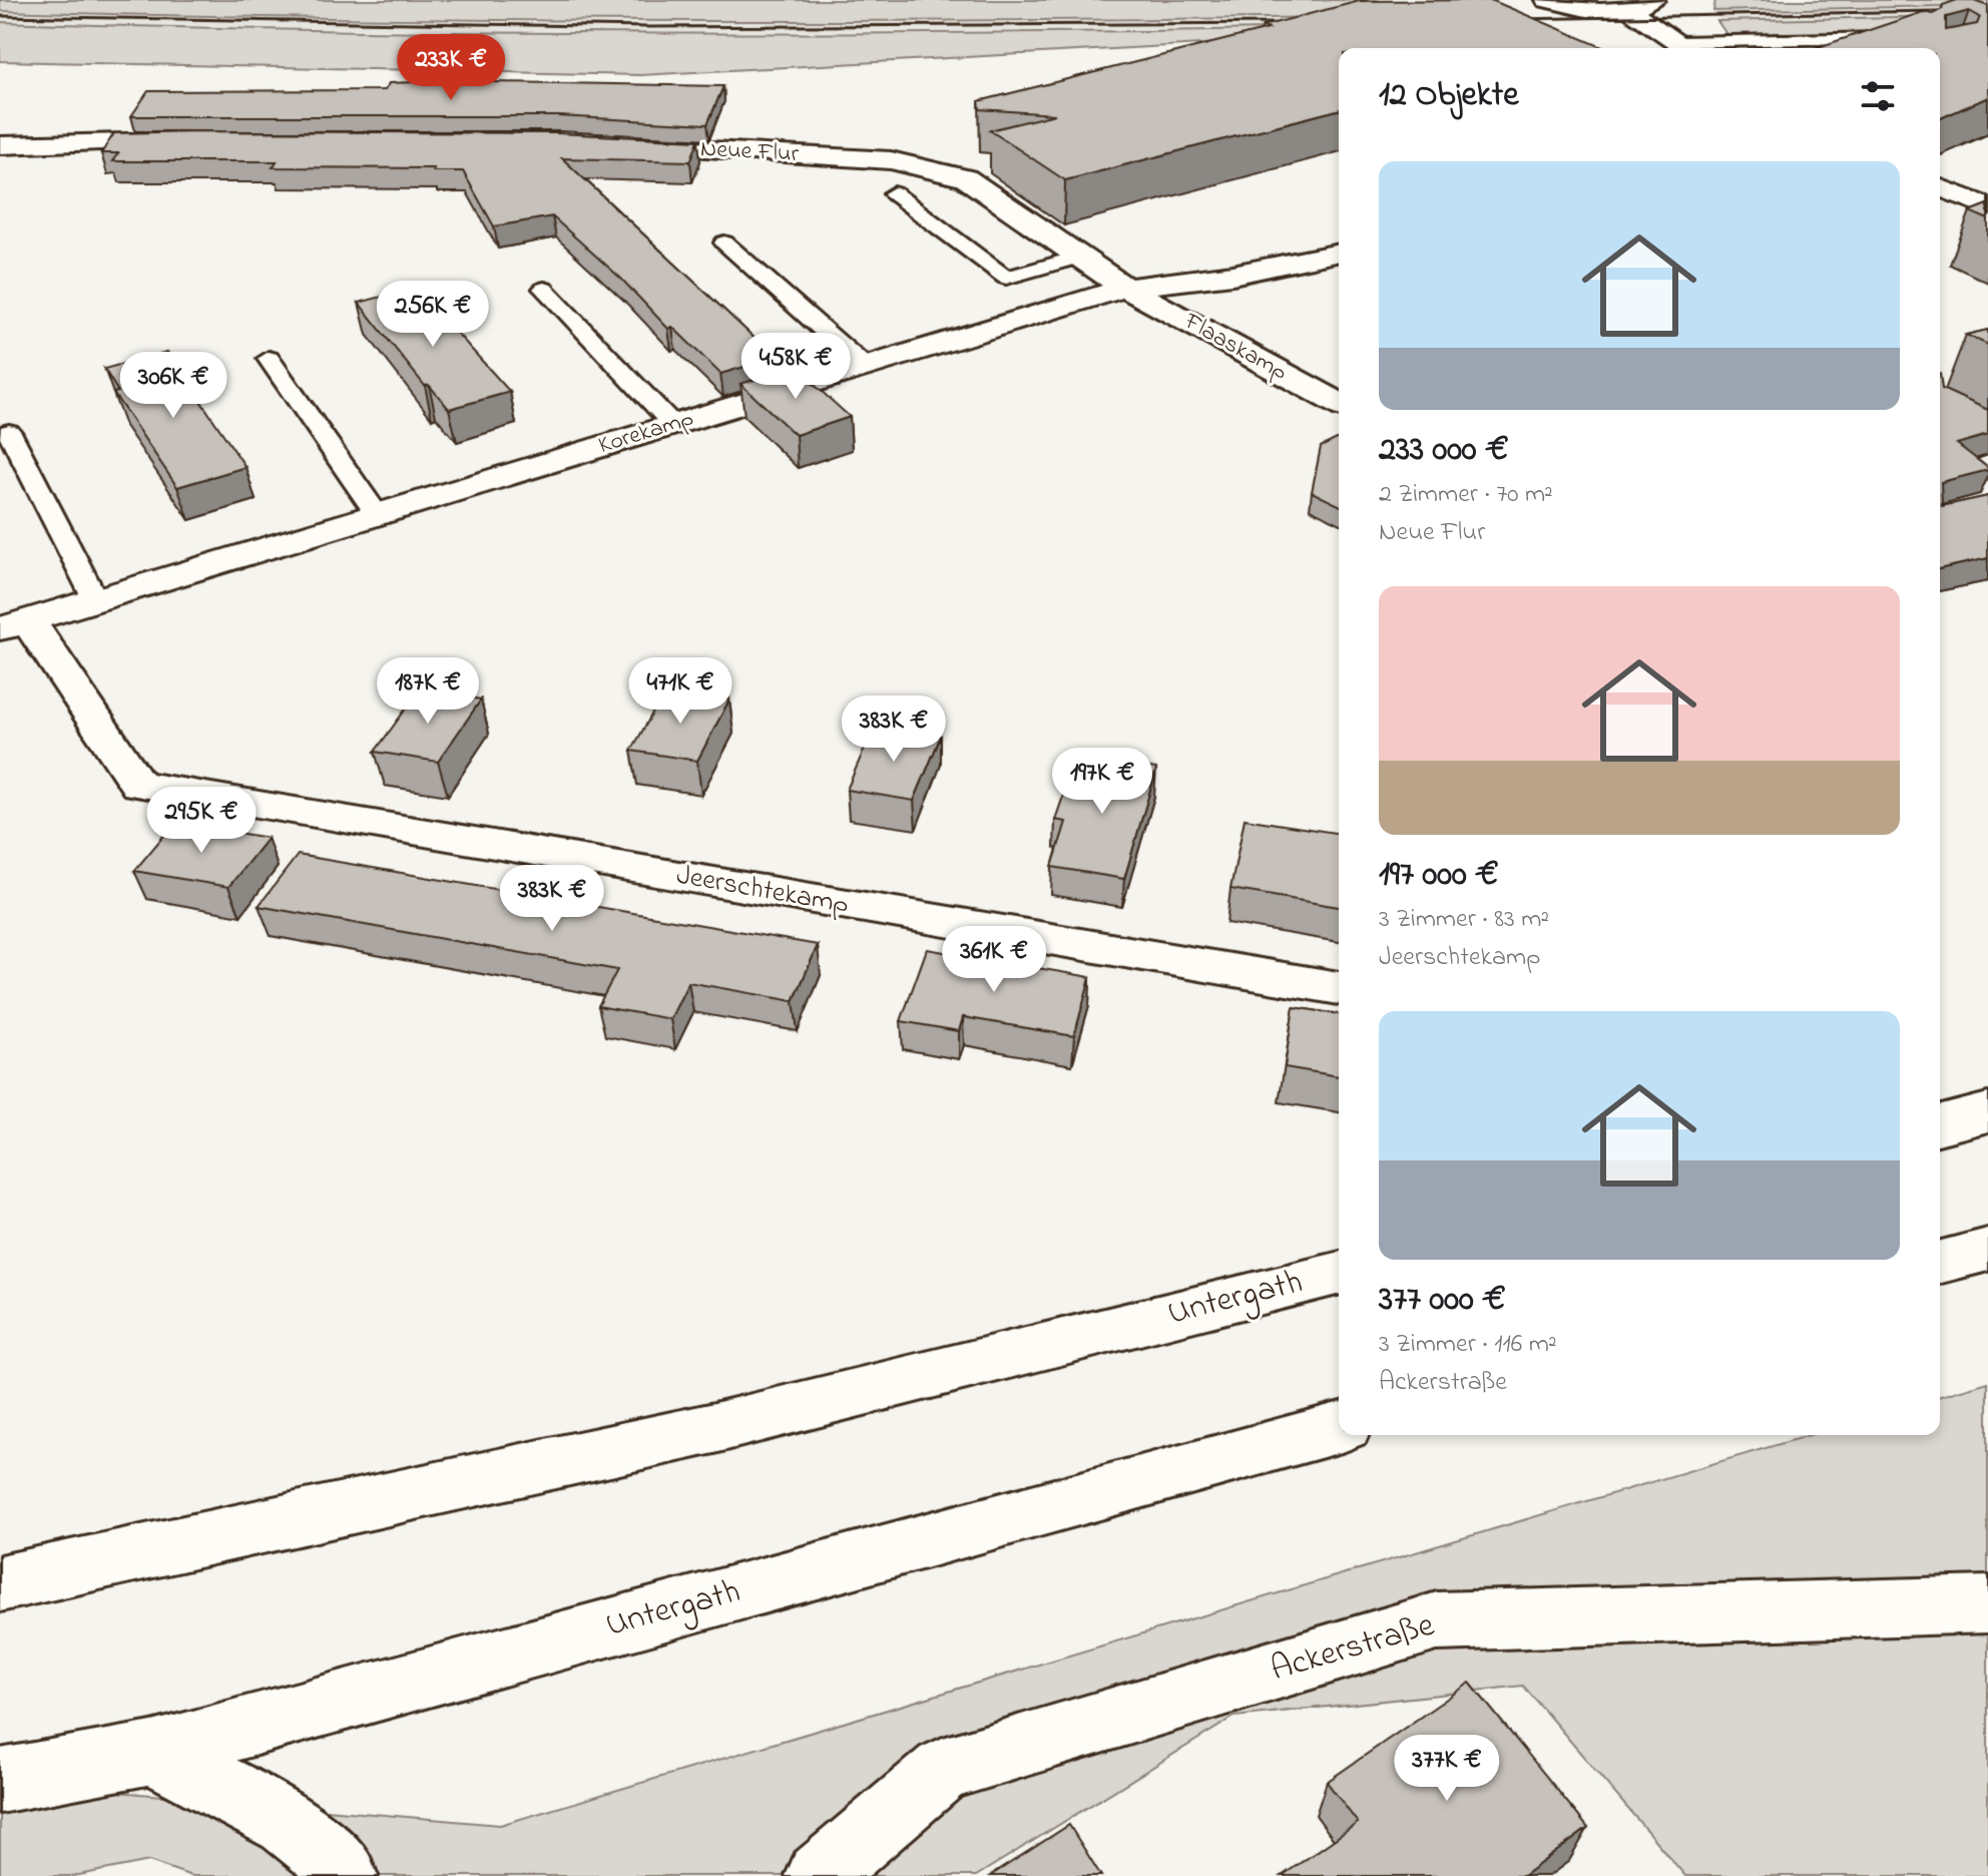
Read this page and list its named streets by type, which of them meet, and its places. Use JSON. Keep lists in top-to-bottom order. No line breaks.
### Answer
{"streets":{"street":["Neue Flur","Flaaskamp","Korekamp","Jeerschtekamp","Untergath","Ackerstraße"]},"crossings":[["Neue Flur","Flaaskamp"],["Neue Flur","Korekamp"],["Flaaskamp","Korekamp"],["Korekamp","Jeerschtekamp"]],"page":{"price":["233K €","256K €","458K €","306K €","187K €","471K €","383K €","197K €","295K €","383K €","361K €","377K €"],"heading":"12 Objekte","list":[{"name":"233 000 €","note":"2 Zimmer · 70 m² · Neue Flur"},{"name":"197 000 €","note":"3 Zimmer · 83 m² · Jeerschtekamp"},{"name":"377 000 €","note":"3 Zimmer · 116 m² · Ackerstraße"}]}}
